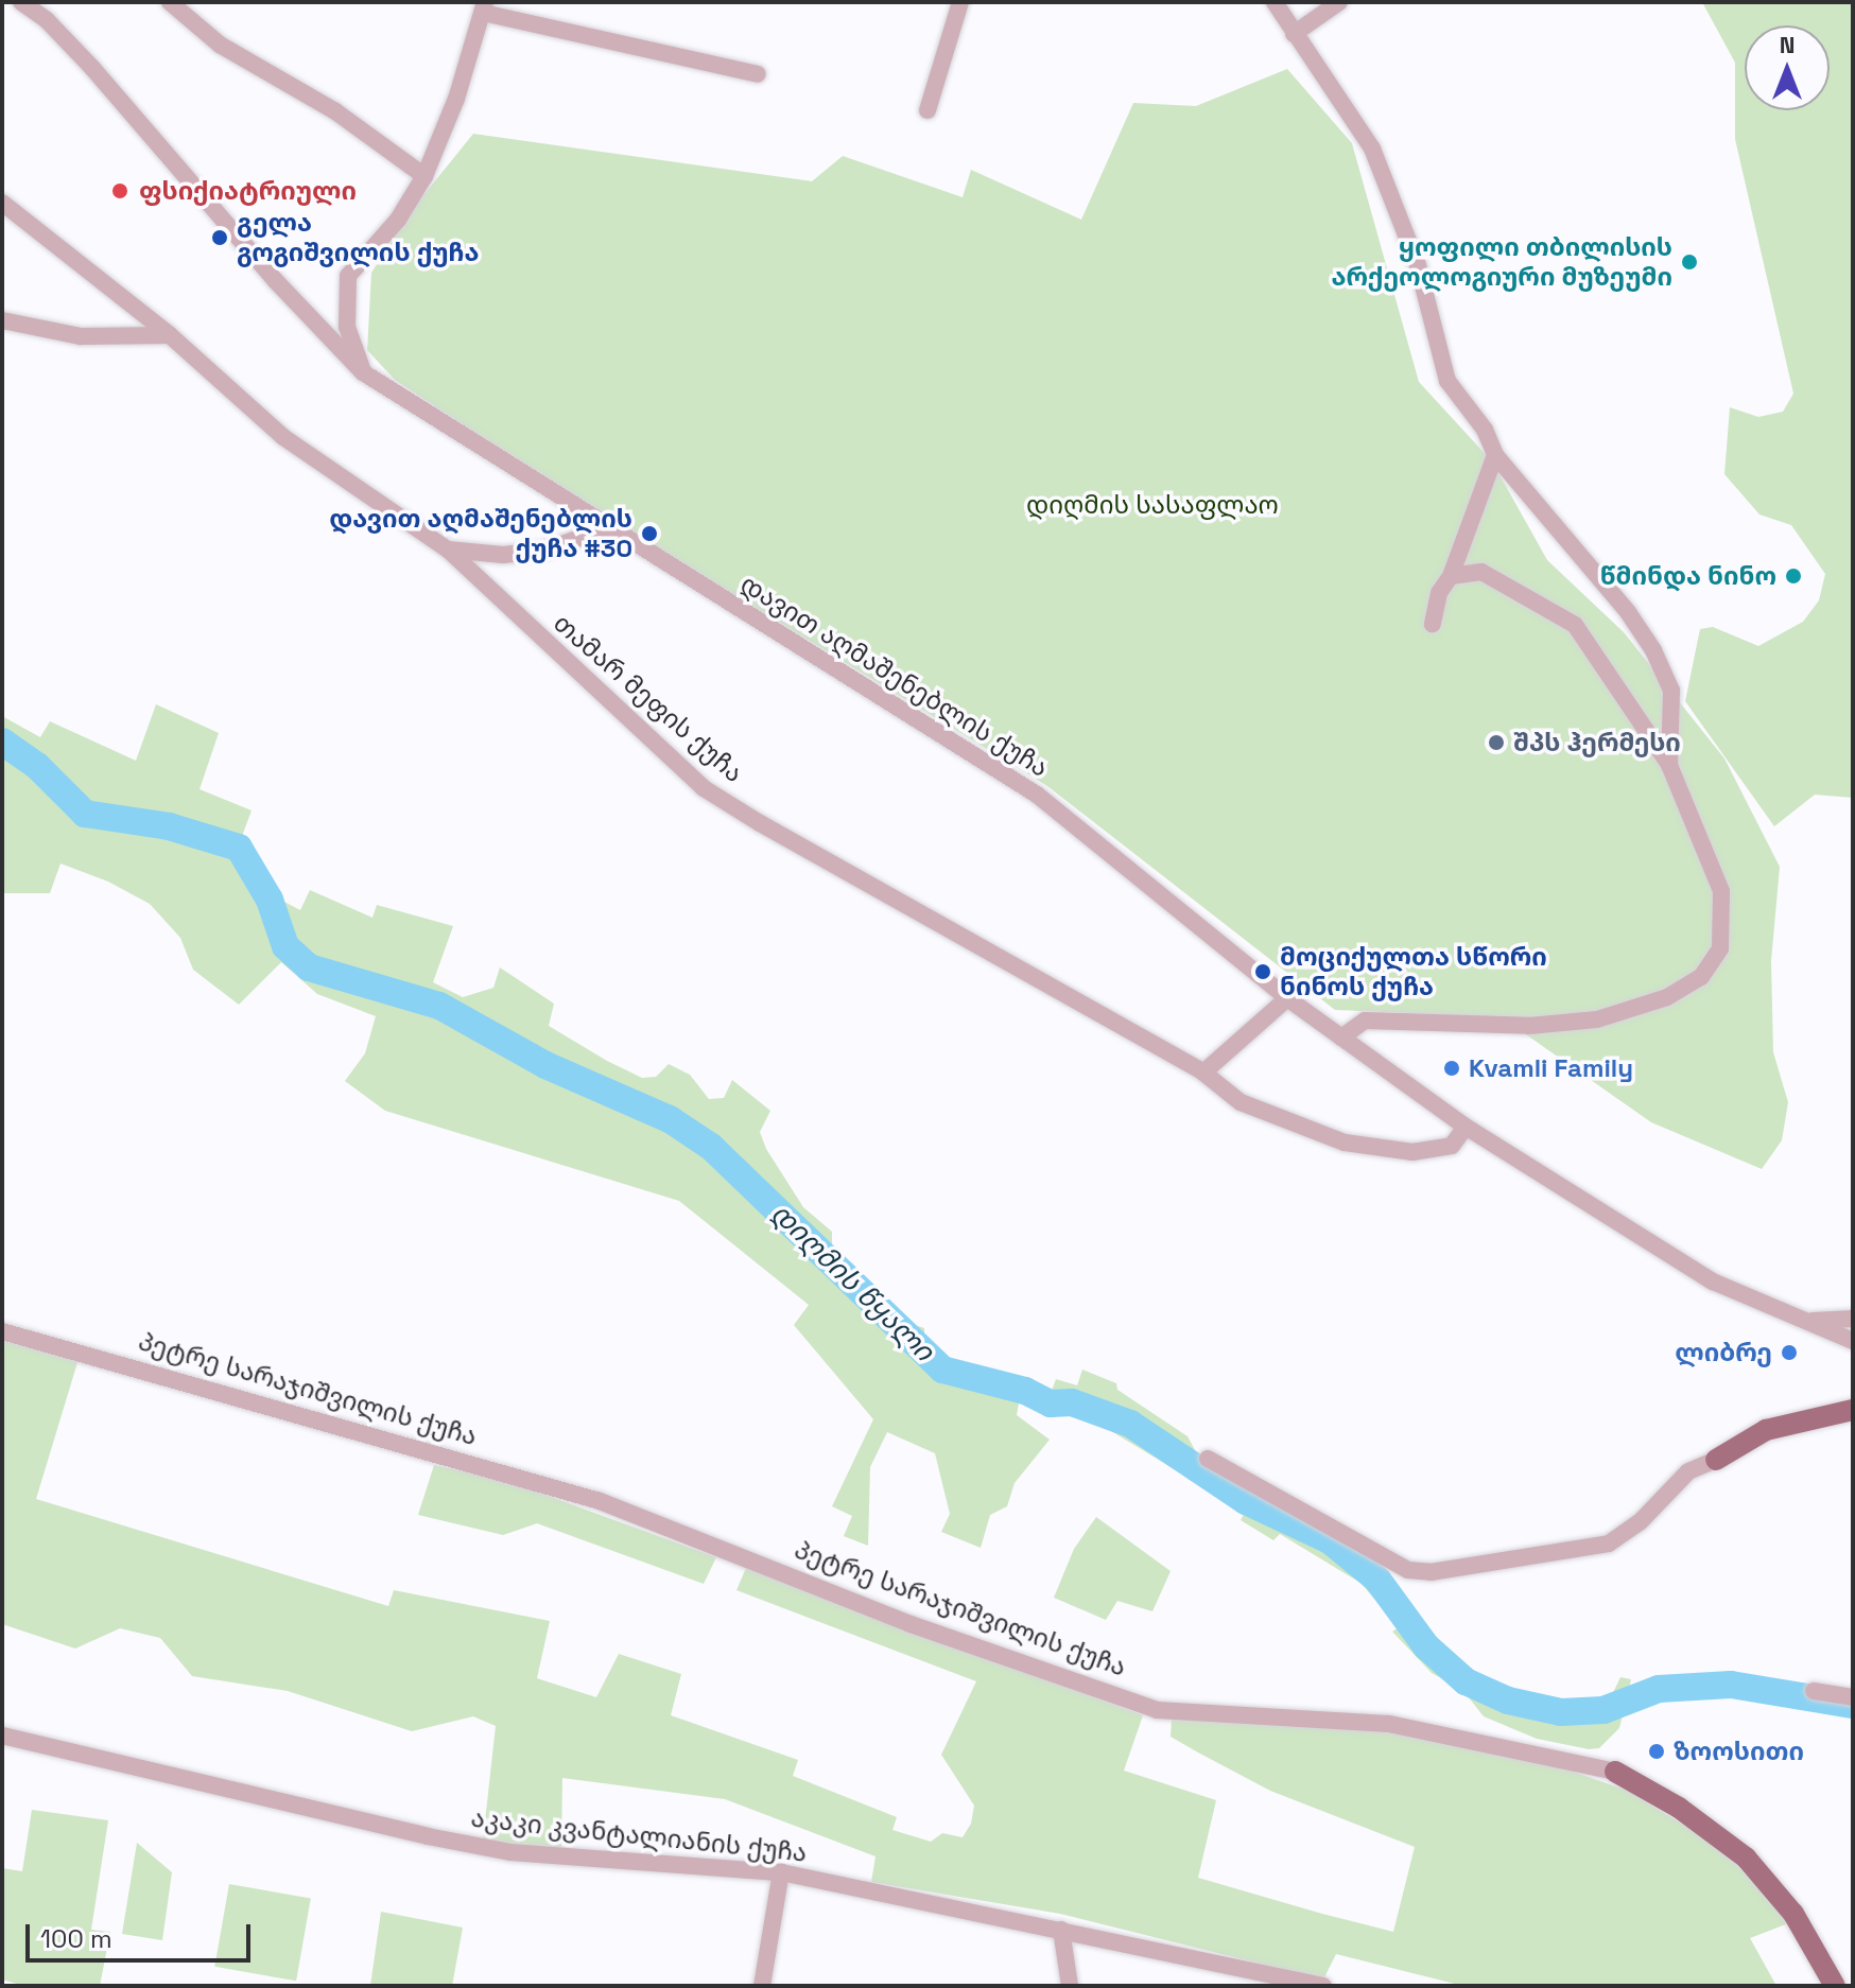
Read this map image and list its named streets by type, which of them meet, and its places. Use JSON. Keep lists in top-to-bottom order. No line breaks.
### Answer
{"streets":{"main road":["პეტრე სარაჯიშვილის ქუჩა"],"street":["დავით აღმაშენებლის ქუჩა","თამარ მეფის ქუჩა","აკაკი კვანტალიანის ქუჩა"]},"crossings":[["დავით აღმაშენებლის ქუჩა","თამარ მეფის ქუჩა"]],"water":["დიღმის წყალი"],"parks":["დიღმის სასაფლაო"],"places":["ფსიქიატრიული","გელა გოგიშვილის ქუჩა","ყოფილი თბილისის არქეოლოგიური მუზეუმი","დავით აღმაშენებლის ქუჩა #30","წმინდა ნინო","შპს ჰერმესი","მოციქულთა სწორი ნინოს ქუჩა","Kvamli Family","ლიბრე","ზოოსითი"],"scale_bar":"100 m","north":"top"}
